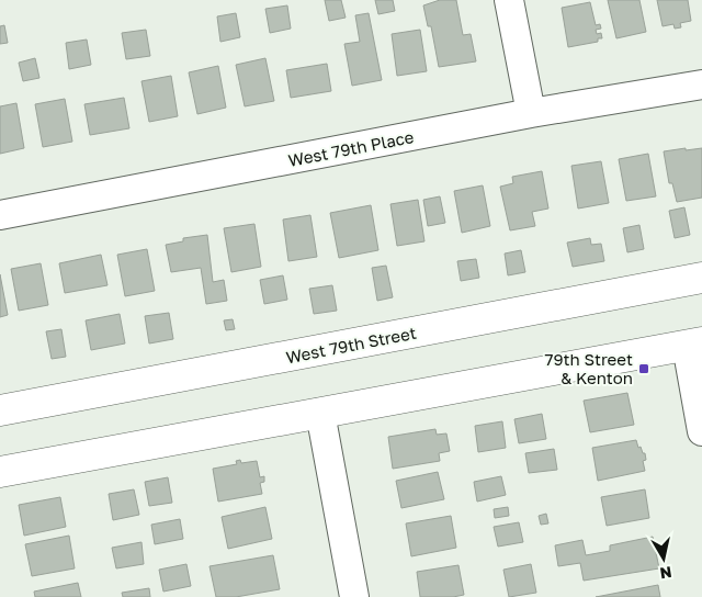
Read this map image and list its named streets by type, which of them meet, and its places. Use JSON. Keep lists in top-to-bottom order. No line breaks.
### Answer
{"streets":{"main road":["West 79th Street"],"street":["West 79th Place"]},"places":{"transit":["79th Street & Kenton"]},"north":"bottom"}
